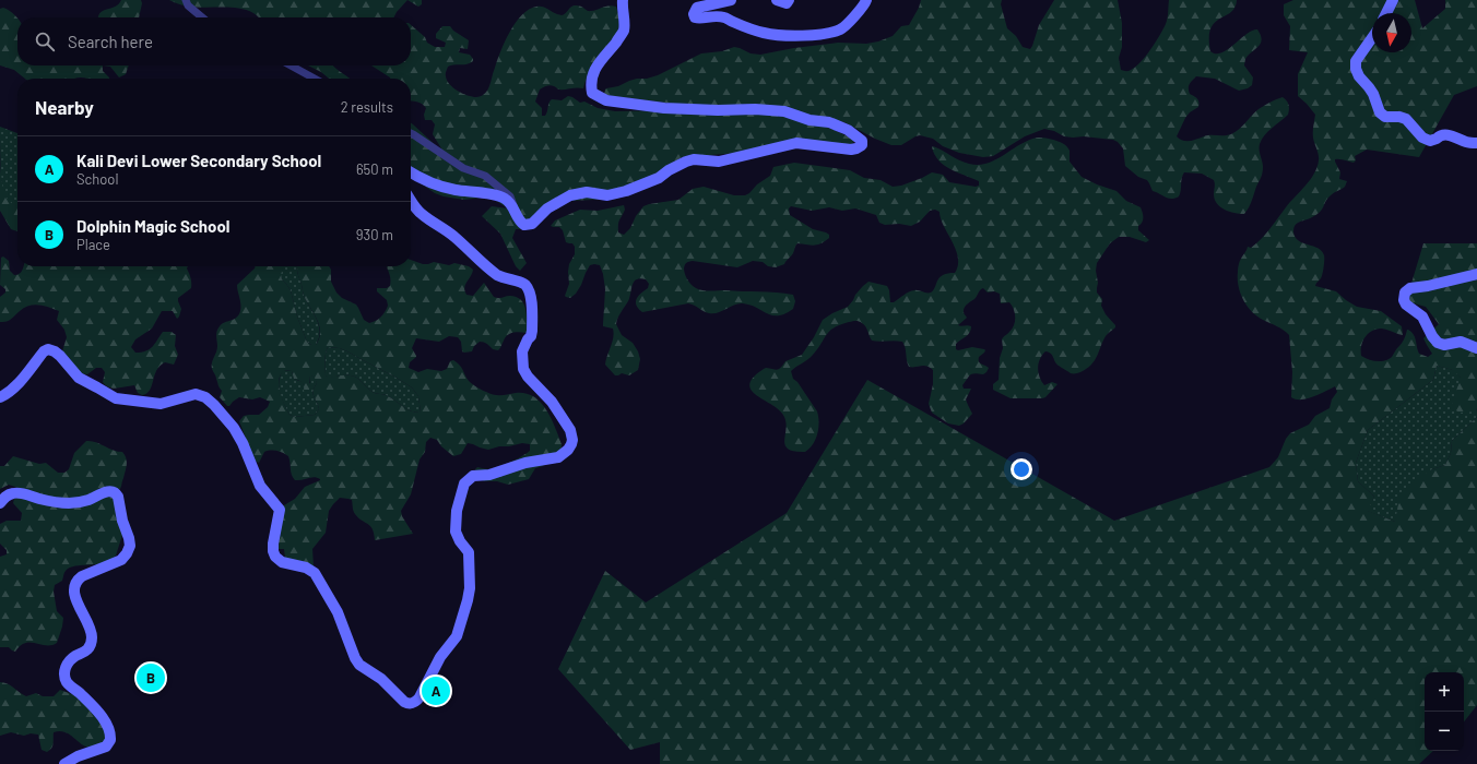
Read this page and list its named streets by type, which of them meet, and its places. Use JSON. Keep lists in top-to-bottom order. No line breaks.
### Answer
{"north":"bottom","page":{"search":"Search here","heading":["Nearby","2 results"],"list":[{"mark":"A","name":"Kali Devi Lower Secondary School","note":"School","value":"650 m"},{"mark":"B","name":"Dolphin Magic School","note":"Place","value":"930 m"}],"pins":["B","A"],"map_buttons":["+","−"]}}
